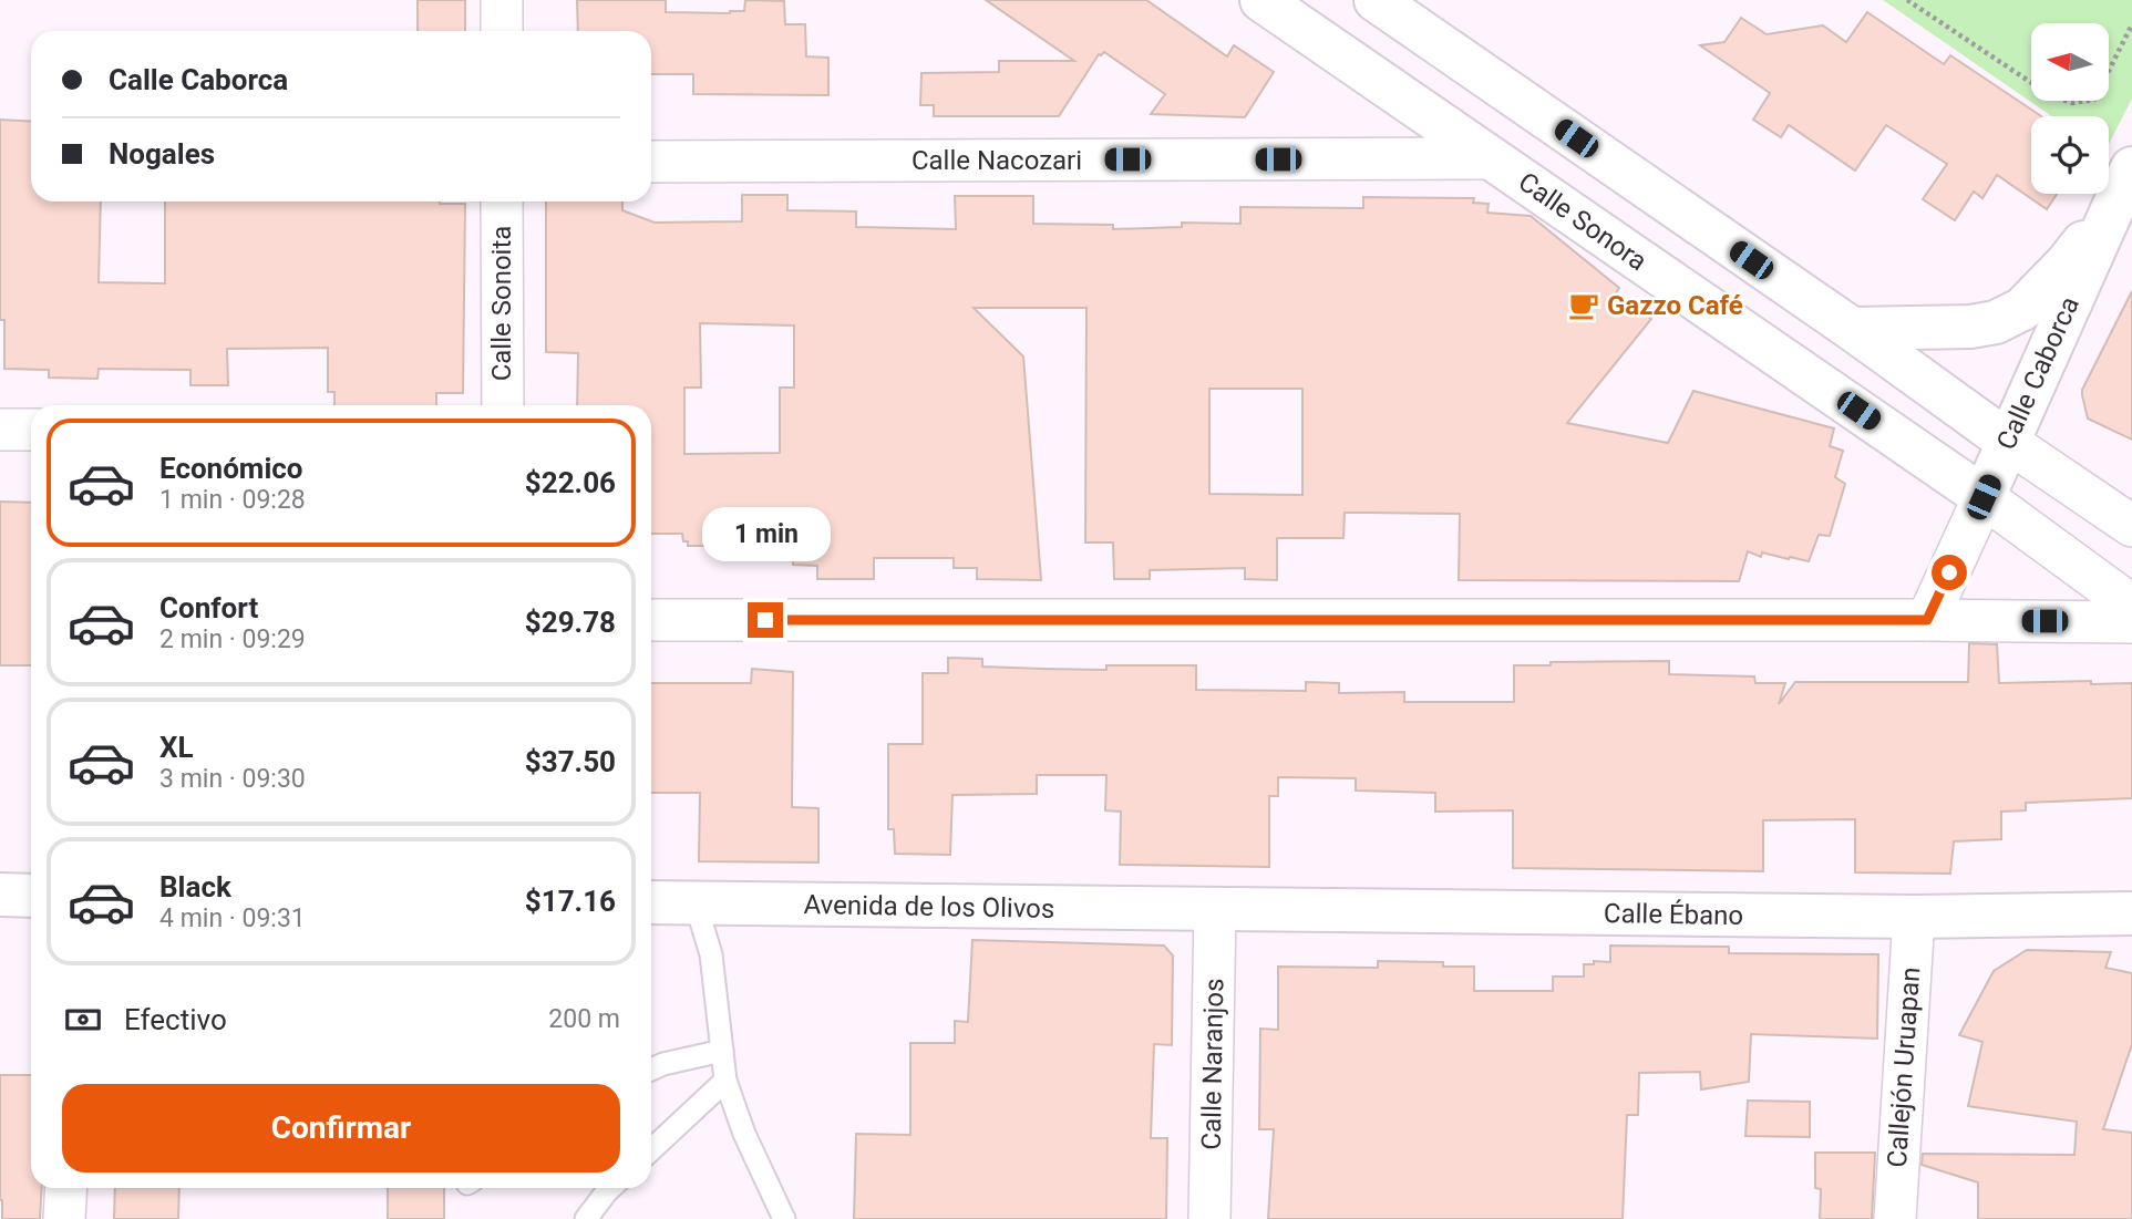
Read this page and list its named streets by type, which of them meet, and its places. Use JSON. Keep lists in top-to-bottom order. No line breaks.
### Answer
{"streets":{"street":["Calle Nacozari","Calle Sonora","Calle Sonoita","Calle Caborca","Avenida de los Olivos","Calle Ébano","Calle Naranjos","Callejón Uruapan"]},"crossings":[["Calle Nacozari","Calle Sonora"],["Calle Sonora","Calle Caborca"],["Avenida de los Olivos","Calle Ébano"],["Avenida de los Olivos","Calle Naranjos"],["Calle Ébano","Calle Naranjos"],["Calle Ébano","Callejón Uruapan"]],"places":{"cafe":["Gazzo Café"]},"north":"left","page":{"banner":["Calle Caborca","Nogales"],"list":[{"name":"Económico","note":"1 min · 09:28","value":"$22.06"},{"name":"Confort","note":"2 min · 09:29","value":"$29.78"},{"name":"XL","note":"3 min · 09:30","value":"$37.50"},{"name":"Black","note":"4 min · 09:31","value":"$17.16"}],"bubble":"1 min","pay":["Efectivo","200 m"],"buttons":"Confirmar"}}
